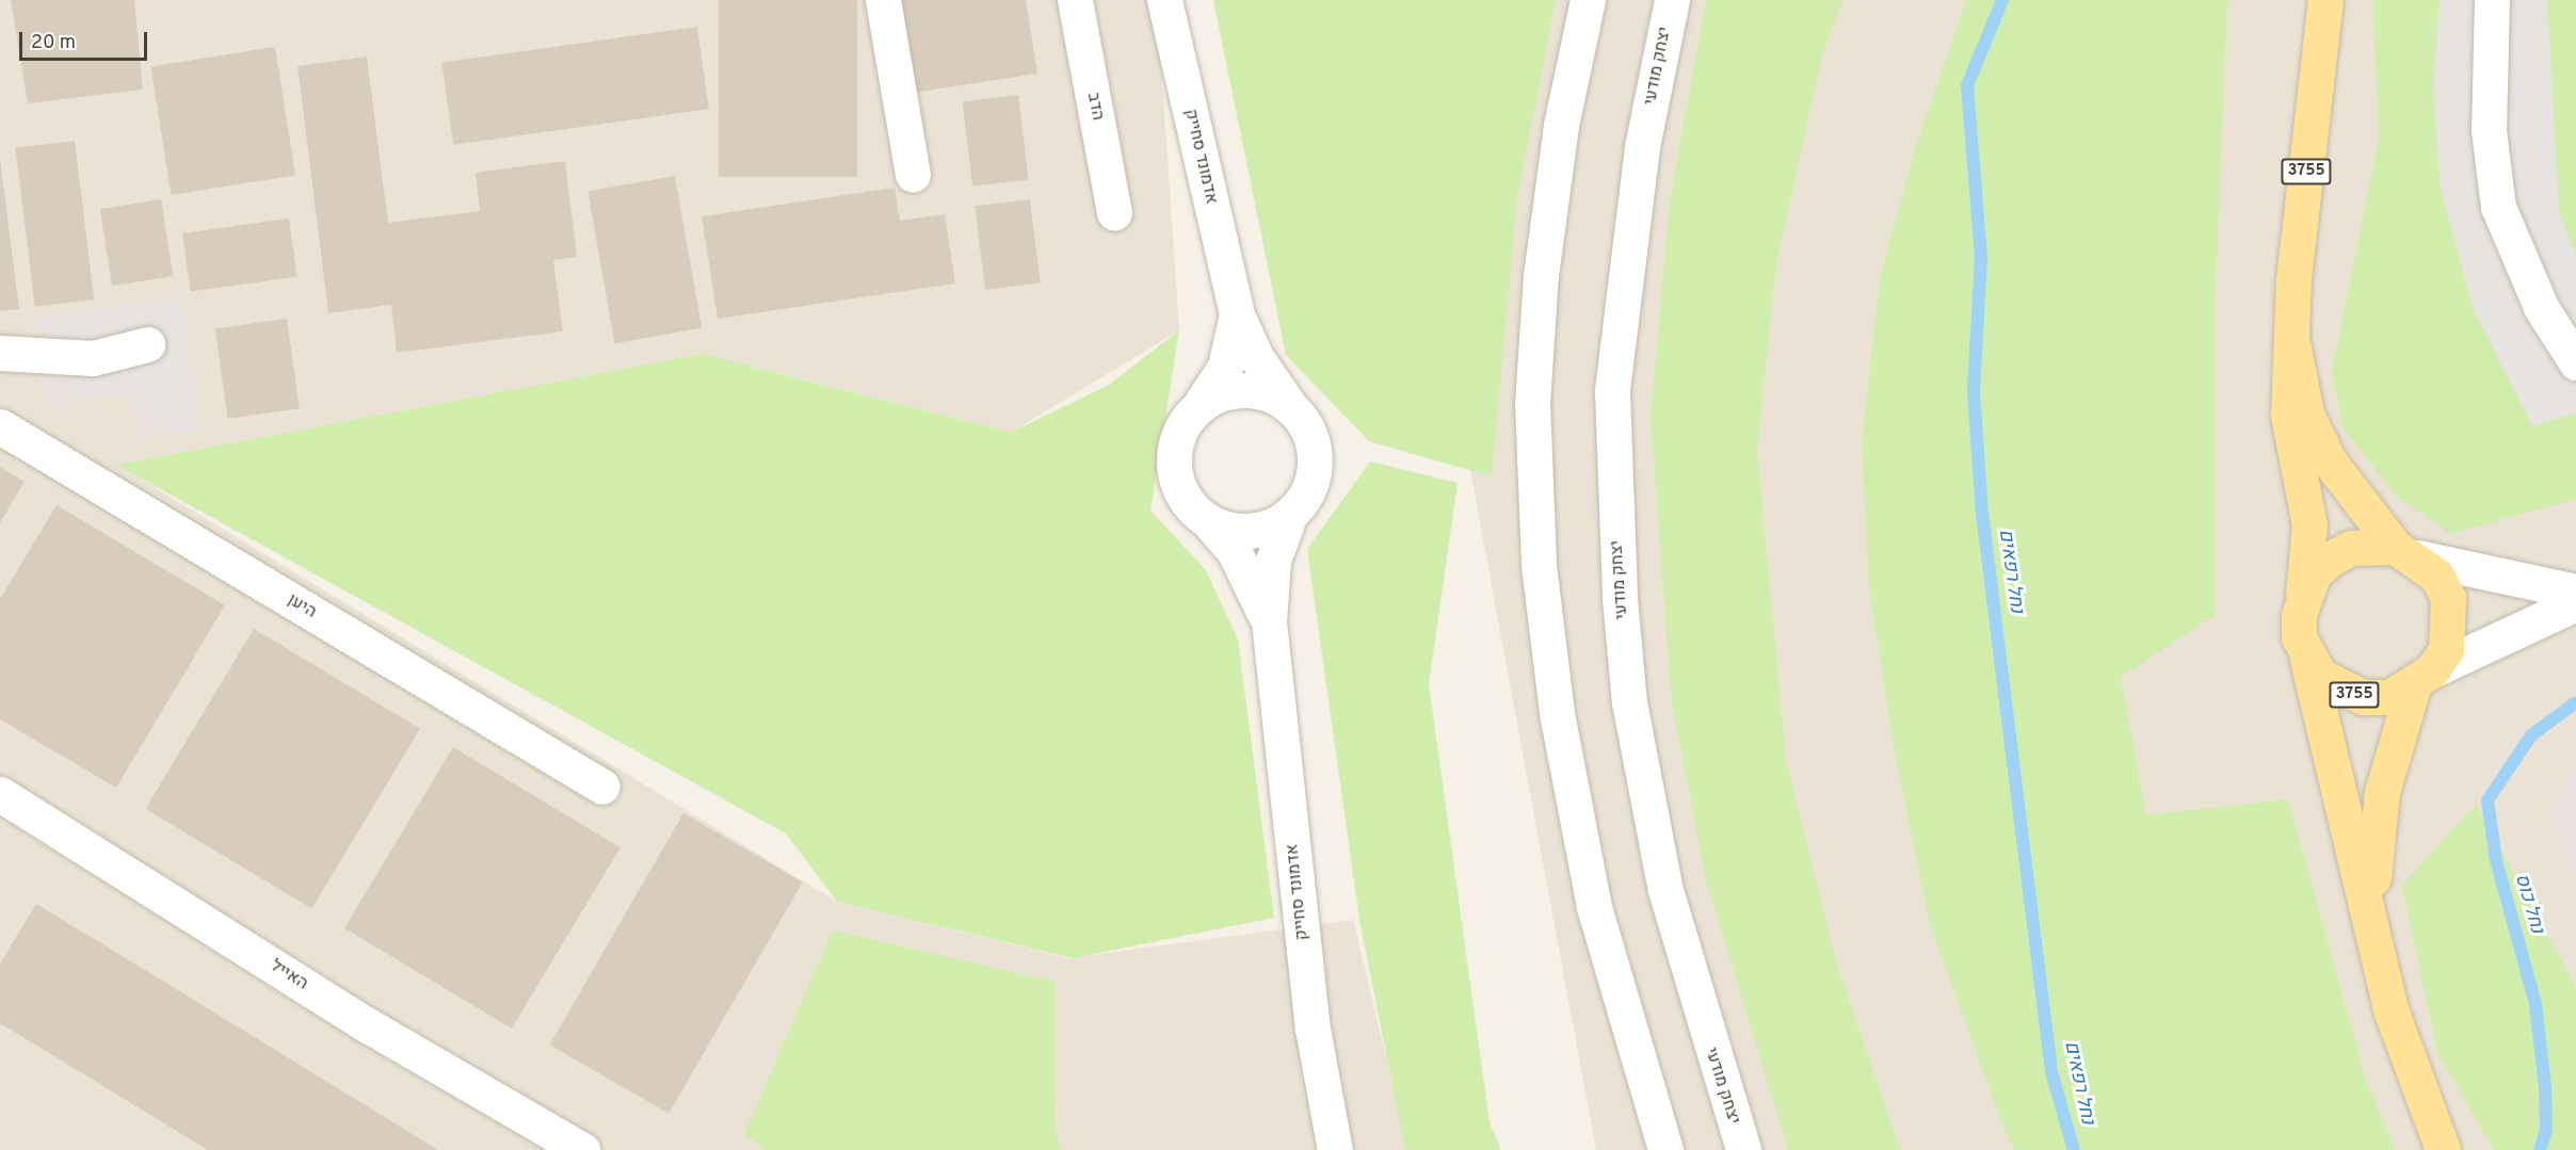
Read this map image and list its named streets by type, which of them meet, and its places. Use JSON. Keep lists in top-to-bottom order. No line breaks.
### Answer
{"streets":{"main road":["3755"],"street":["יצחק מודעי","הדב","אדמונד סחייק","היען","האייל"]},"water":["נחל רפאים","נחל כוס"],"scale_bar":"20 m"}
